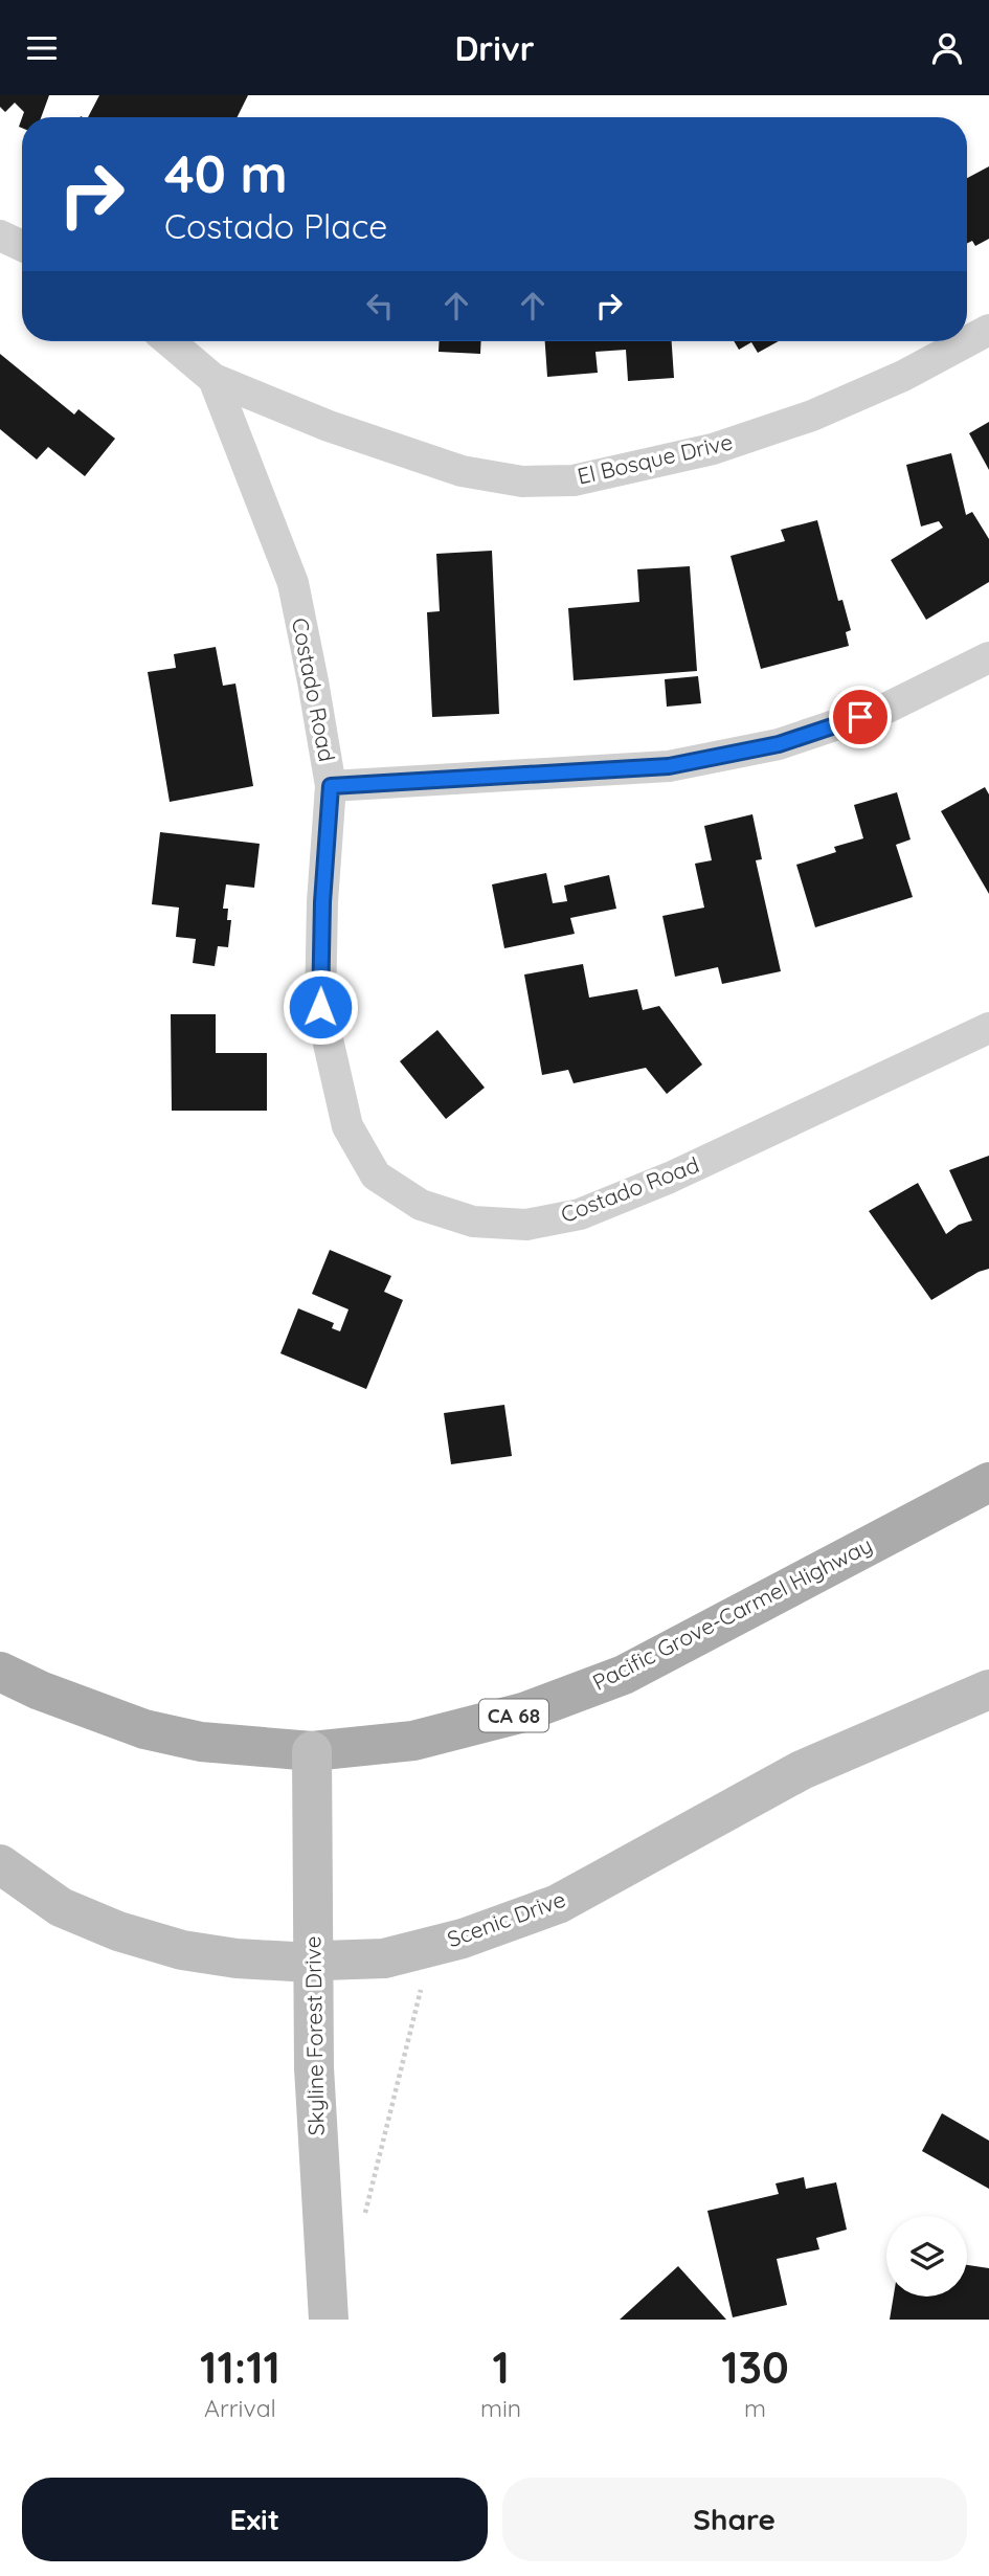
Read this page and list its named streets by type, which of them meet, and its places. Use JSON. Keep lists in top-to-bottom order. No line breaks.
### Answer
{"streets":{"main road":["Pacific Grove-Carmel Highway","CA 68"],"street":["El Bosque Drive","Costado Road","Scenic Drive","Skyline Forest Drive"]},"crossings":[["El Bosque Drive","Costado Road"],["Pacific Grove-Carmel Highway","Skyline Forest Drive"]],"page":{"header":"Drivr","turn":["40 m","Costado Place"],"eta":["11:11","Arrival","1","min","130","m"],"buttons":["Exit","Share"]}}
